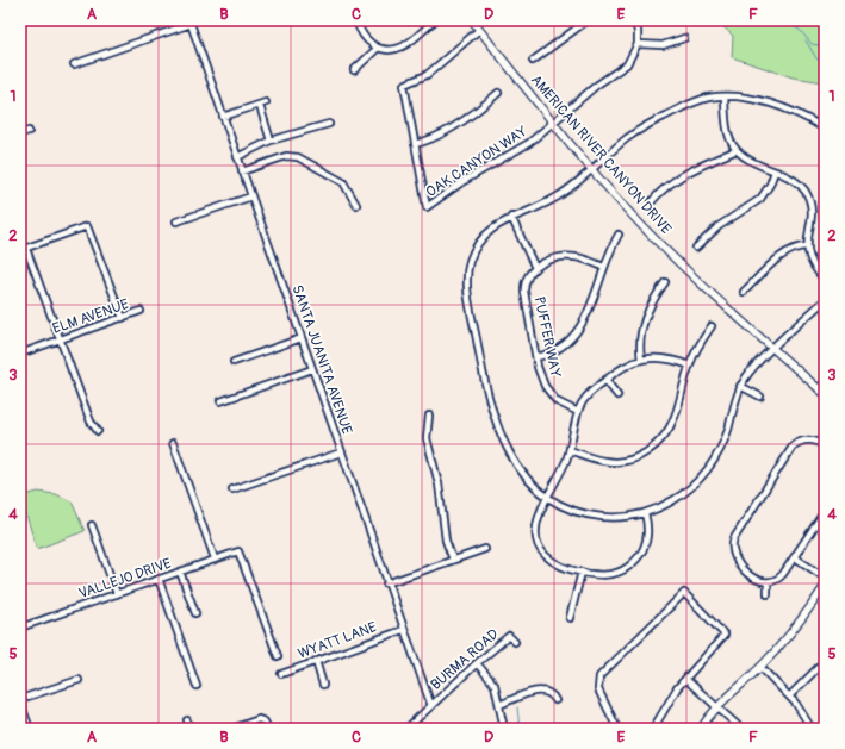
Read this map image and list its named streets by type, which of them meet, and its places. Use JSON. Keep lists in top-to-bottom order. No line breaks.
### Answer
{"streets":{"main road":["AMERICAN RIVER CANYON DRIVE"],"street":["OAK CANYON WAY","ELM AVENUE","PUFFER WAY","SANTA JUANITA AVENUE","VALLEJO DRIVE","WYATT LANE","BURMA ROAD"]},"crossings":[["AMERICAN RIVER CANYON DRIVE","OAK CANYON WAY"],["SANTA JUANITA AVENUE","WYATT LANE"],["SANTA JUANITA AVENUE","BURMA ROAD"],["VALLEJO DRIVE","WYATT LANE"]],"grid":{"columns":["A","B","C","D","E","F"],"rows":["1","2","3","4","5"]}}
